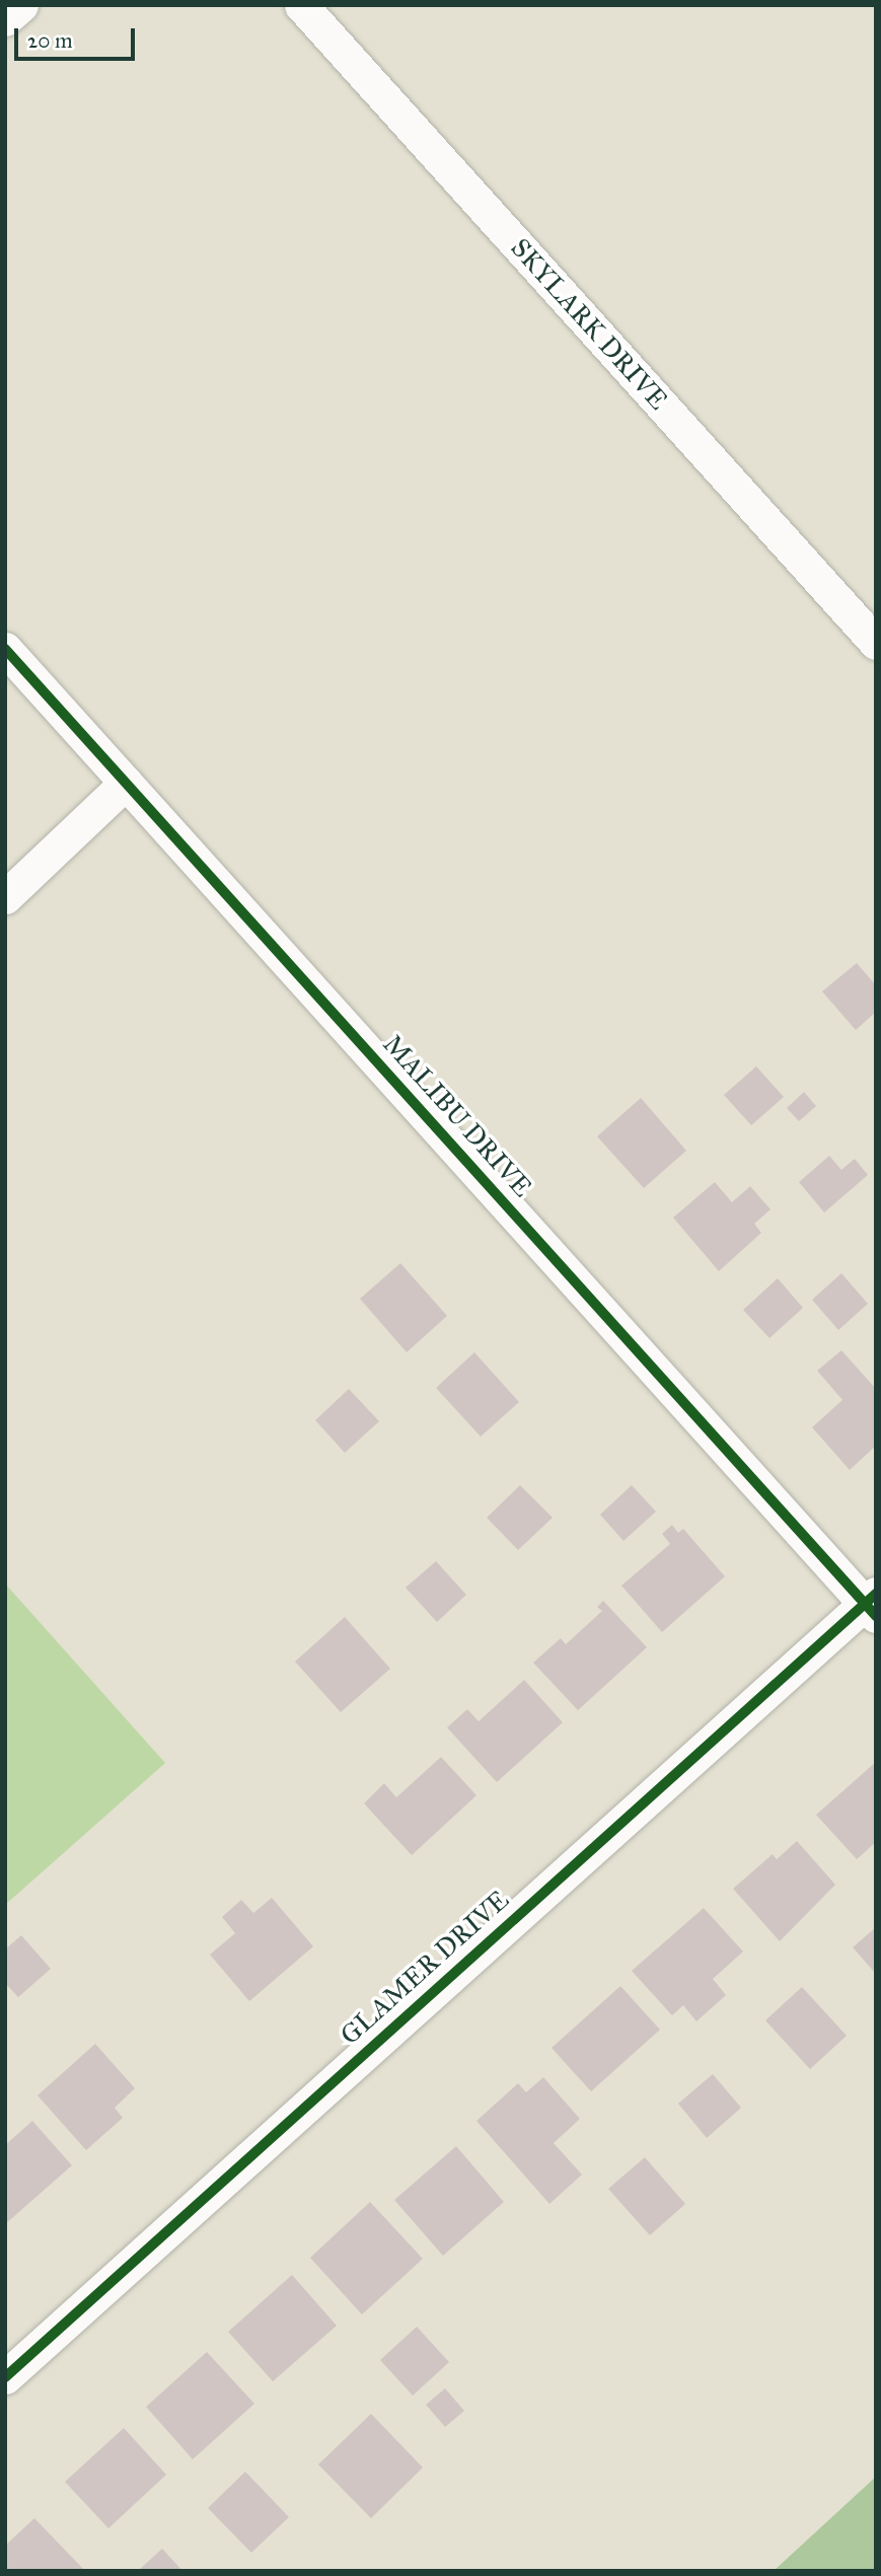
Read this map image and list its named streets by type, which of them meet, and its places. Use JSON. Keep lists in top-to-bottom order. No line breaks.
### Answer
{"streets":{"street":["SKYLARK DRIVE","MALIBU DRIVE","GLAMER DRIVE"]},"crossings":[["MALIBU DRIVE","GLAMER DRIVE"]],"scale_bar":"20 m"}
